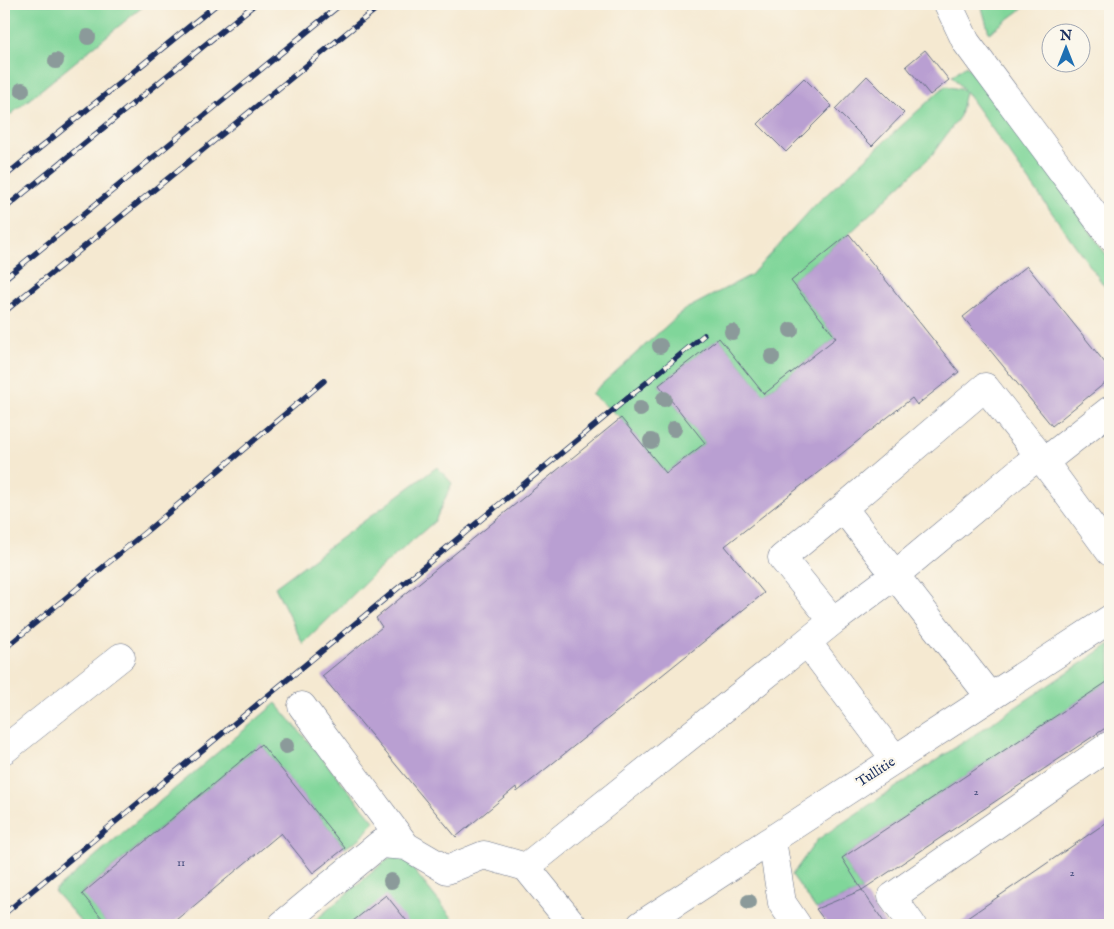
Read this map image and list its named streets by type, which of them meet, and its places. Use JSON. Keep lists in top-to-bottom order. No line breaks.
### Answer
{"streets":{"street":["Tullitie"]},"house_numbers":["2","11","2"],"north":"top"}
